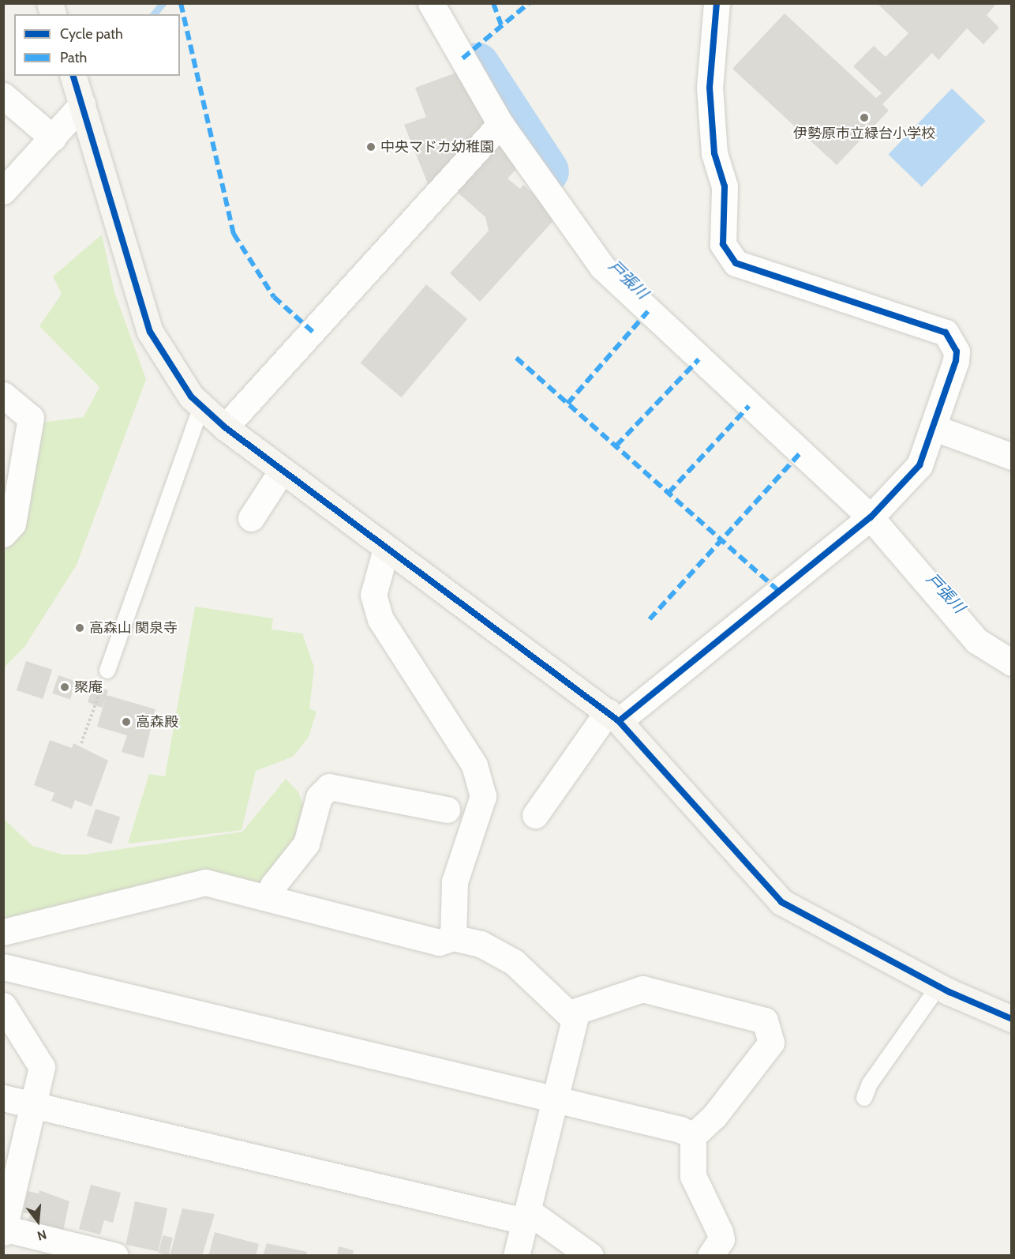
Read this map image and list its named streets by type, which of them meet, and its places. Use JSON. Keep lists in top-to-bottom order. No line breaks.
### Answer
{"water":["戸張川"],"places":["伊勢原市立緑台小学校","中央マドカ幼稚園","高森山 関泉寺","聚庵","高森殿"],"legend":["Cycle path","Path"],"north":"bottom"}
